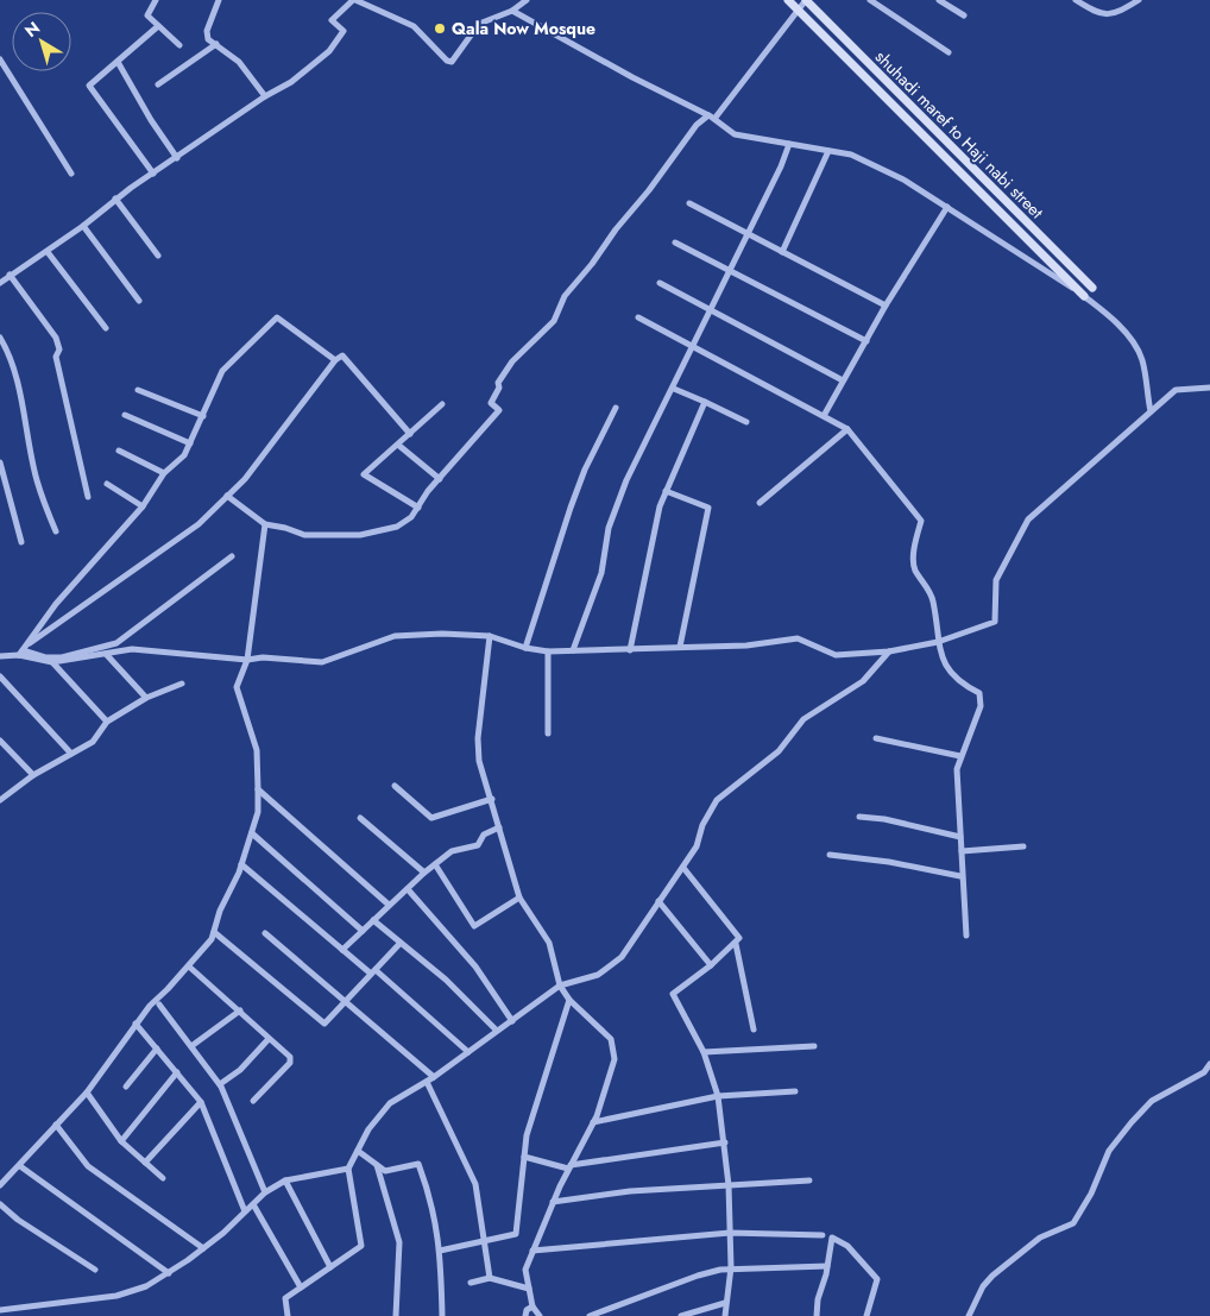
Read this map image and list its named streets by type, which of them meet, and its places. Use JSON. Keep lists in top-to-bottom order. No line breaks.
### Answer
{"streets":{"main road":["shuhadi maref to Haji nabi street"]},"places":["Qala Now Mosque"],"north":"top left"}
